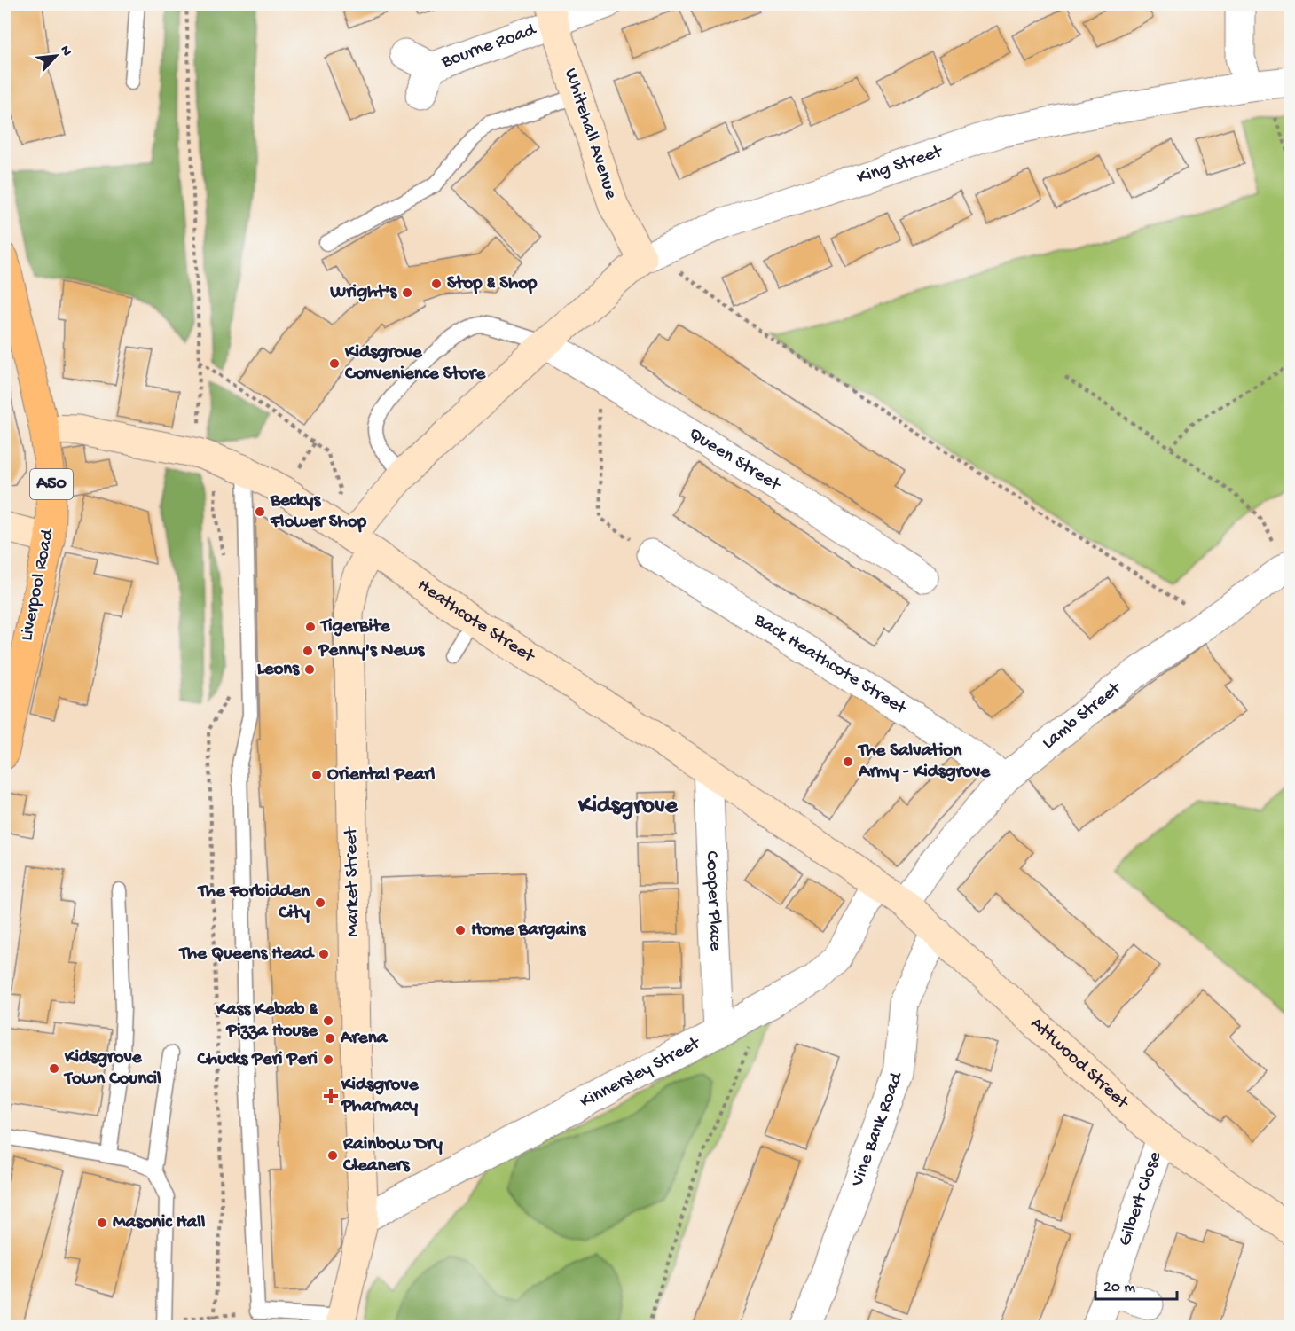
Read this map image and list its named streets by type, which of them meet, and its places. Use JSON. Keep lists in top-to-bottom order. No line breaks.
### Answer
{"streets":{"main road":["A50","Liverpool Road"],"street":["Bourne Road","Whitehall Avenue","King Street","Queen Street","Heathcote Street","Back Heathcote Street","Lamb Street","Market Street","Cooper Place","Attwood Street","Kinnersley Street","Vine Bank Road","Gilbert Close"]},"crossings":[["Bourne Road","Whitehall Avenue"],["Whitehall Avenue","King Street"],["King Street","Queen Street"],["King Street","Heathcote Street"],["King Street","Market Street"],["Liverpool Road","Heathcote Street"],["Heathcote Street","Market Street"],["Heathcote Street","Cooper Place"],["Heathcote Street","Attwood Street"],["Heathcote Street","Kinnersley Street"],["Back Heathcote Street","Lamb Street"],["Lamb Street","Attwood Street"],["Market Street","Kinnersley Street"],["Cooper Place","Kinnersley Street"],["Attwood Street","Kinnersley Street"],["Attwood Street","Vine Bank Road"],["Attwood Street","Gilbert Close"]],"districts":["Kidsgrove"],"places":{"other":["Stop & Shop","Wright's","Kidsgrove Convenience Store","Beckys Flower Shop","TigerBite","Penny's News","Leons","The Salvation Army - Kidsgrove","Oriental Pearl","The Forbidden City","Home Bargains","The Queens Head","Kass Kebab & Pizza House","Arena","Chucks Peri Peri","Kidsgrove Town Council","Rainbow Dry Cleaners","Masonic Hall"],"health":["Kidsgrove Pharmacy"]},"scale_bar":"20 m","north":"top right"}
